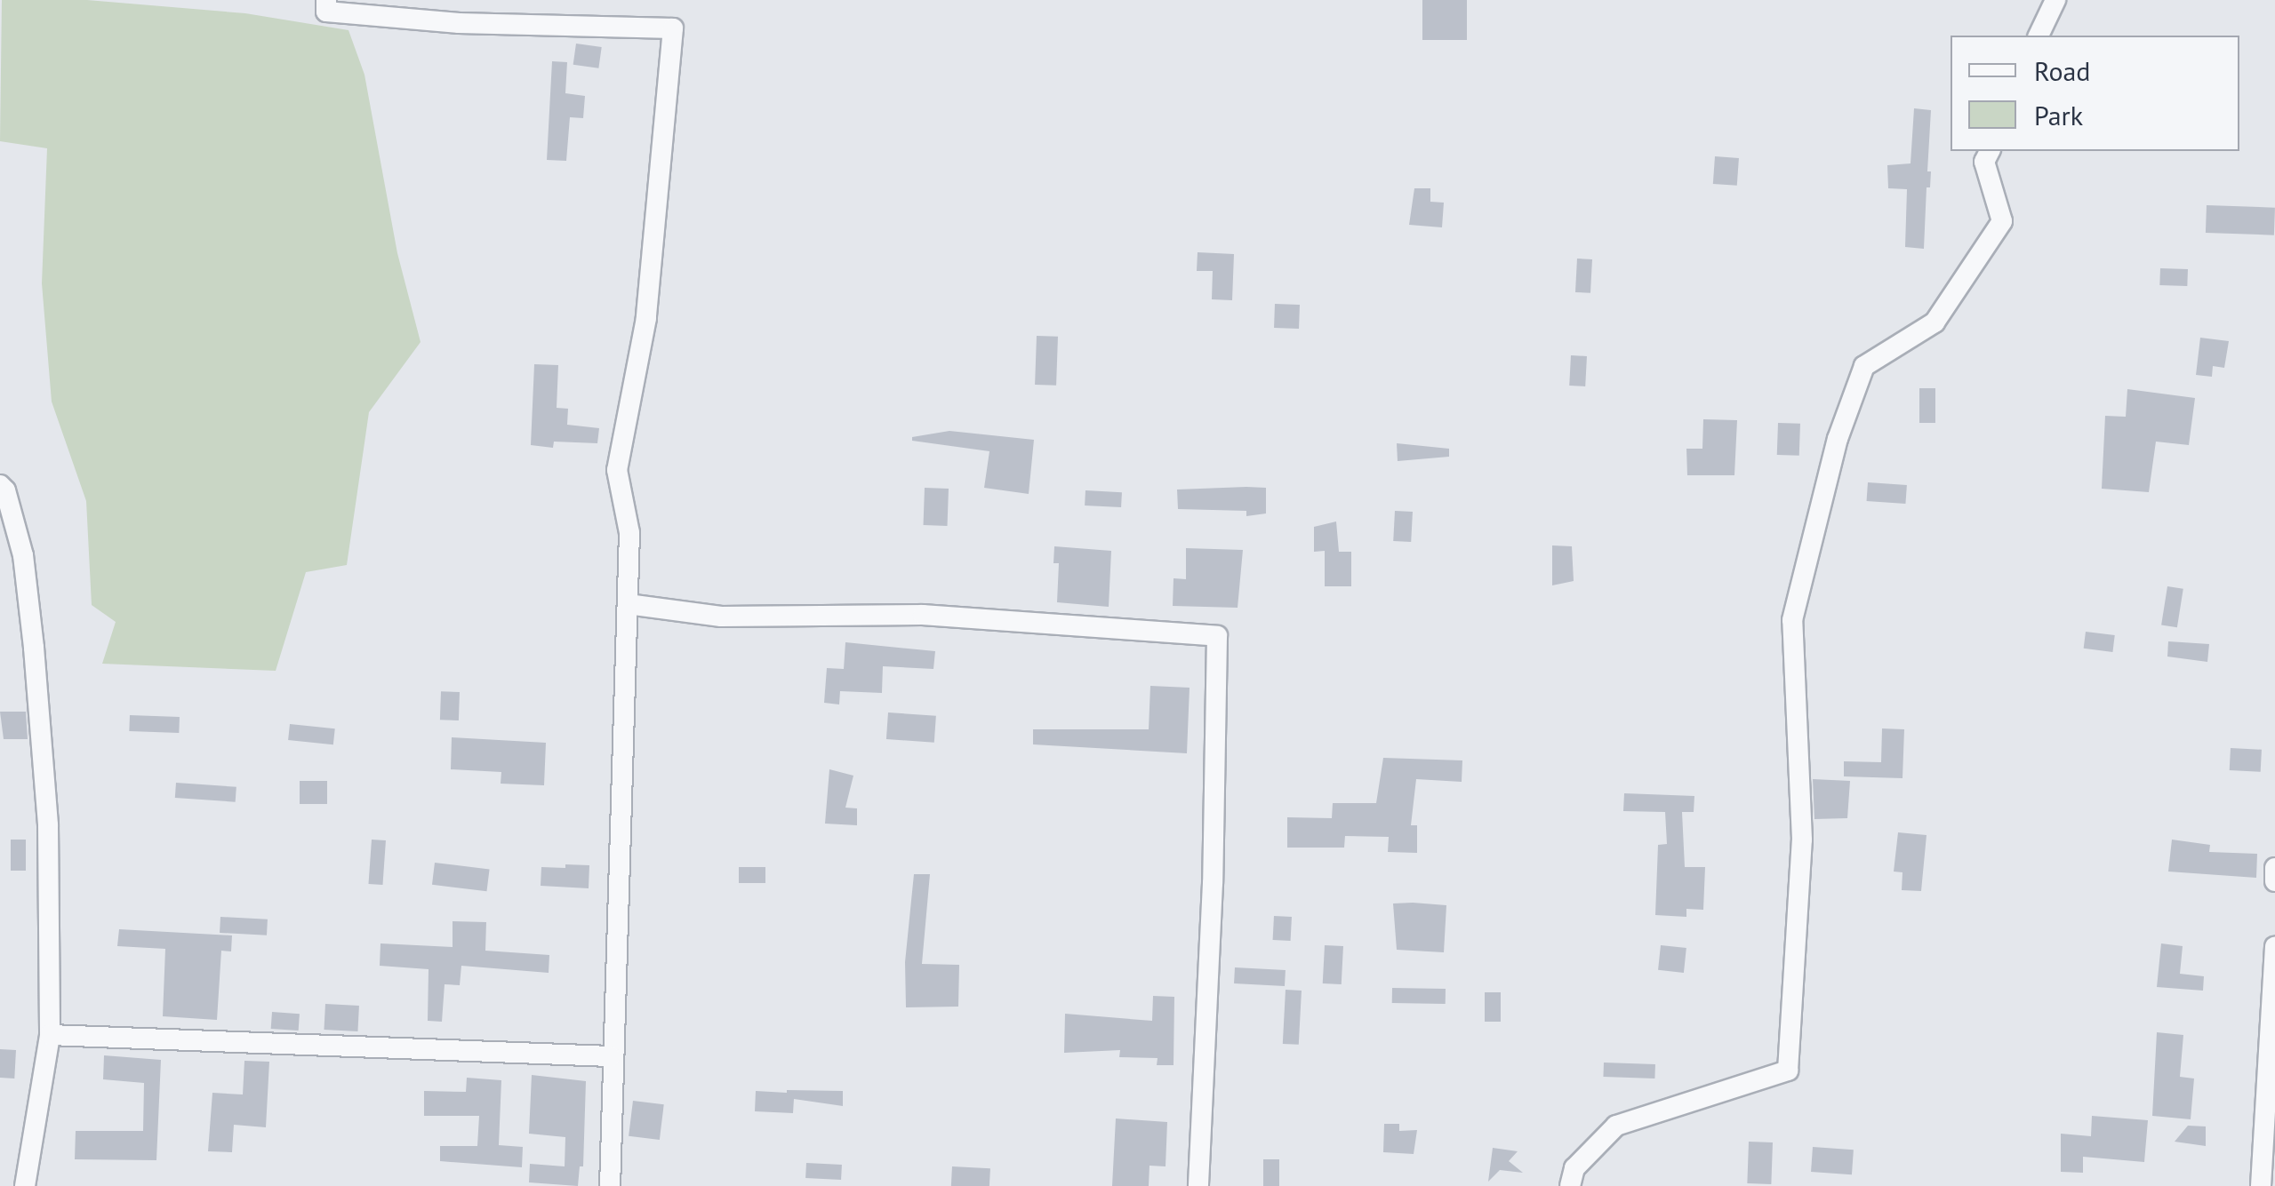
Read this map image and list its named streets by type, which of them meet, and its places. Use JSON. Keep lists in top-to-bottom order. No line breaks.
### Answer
{"legend":["Road","Park"]}
